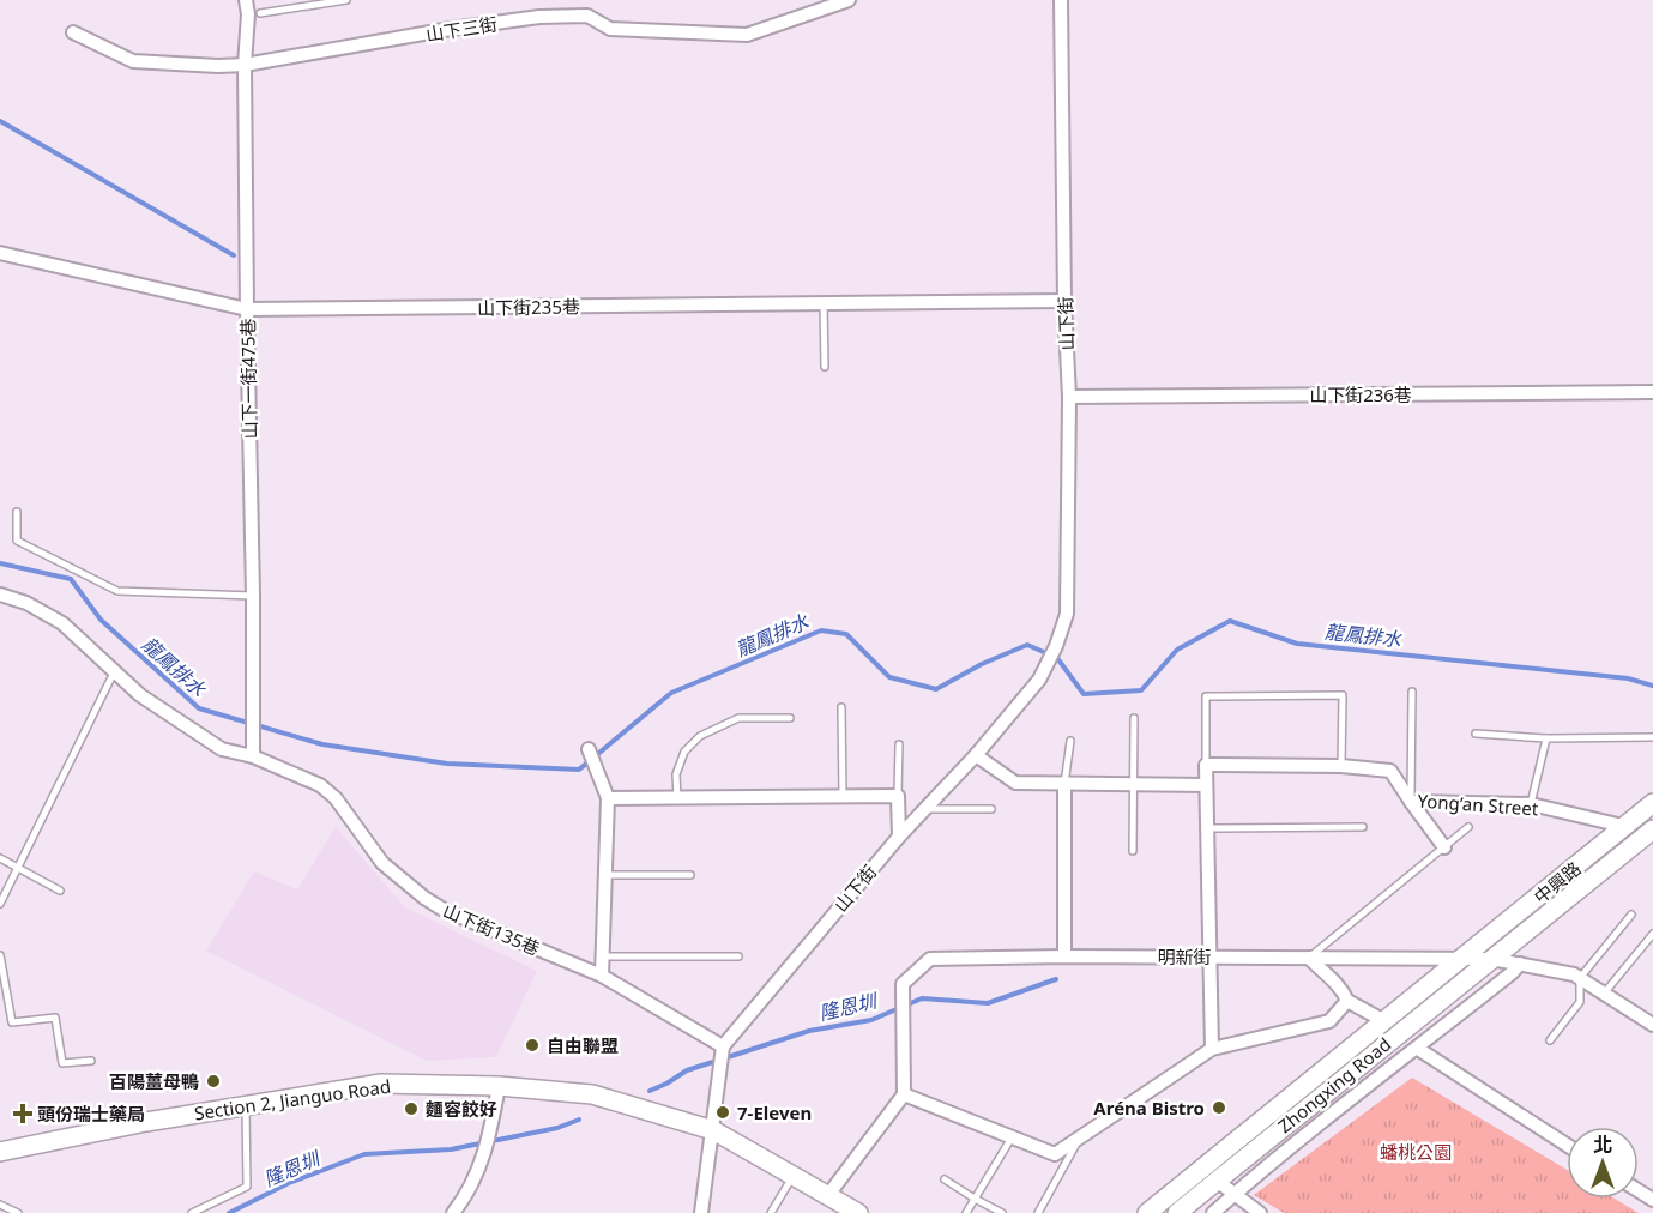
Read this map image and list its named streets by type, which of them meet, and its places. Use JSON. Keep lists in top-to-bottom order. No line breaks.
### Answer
{"streets":{"street":["山下三街","山下街235巷","山下街","山下一街475巷","山下街236巷","Yong’an Street","中興路","山下街135巷","明新街","Zhongxing Road","Section 2, Jianguo Road"]},"crossings":[["山下三街","山下一街475巷"],["山下街235巷","山下街"],["山下街235巷","山下一街475巷"],["山下街","山下街236巷"],["山下街","山下街135巷"],["山下一街475巷","山下街135巷"],["Yong’an Street","中興路"],["中興路","明新街"],["中興路","Zhongxing Road"],["明新街","Zhongxing Road"]],"water":["龍鳳排水","隆恩圳"],"parks":["蟠桃公園"],"places":{"other":["自由聯盟","百陽薑母鴨","Aréna Bistro","麵容餃好","7-Eleven"],"health":["頭份瑞士藥局"]},"north":"top"}
